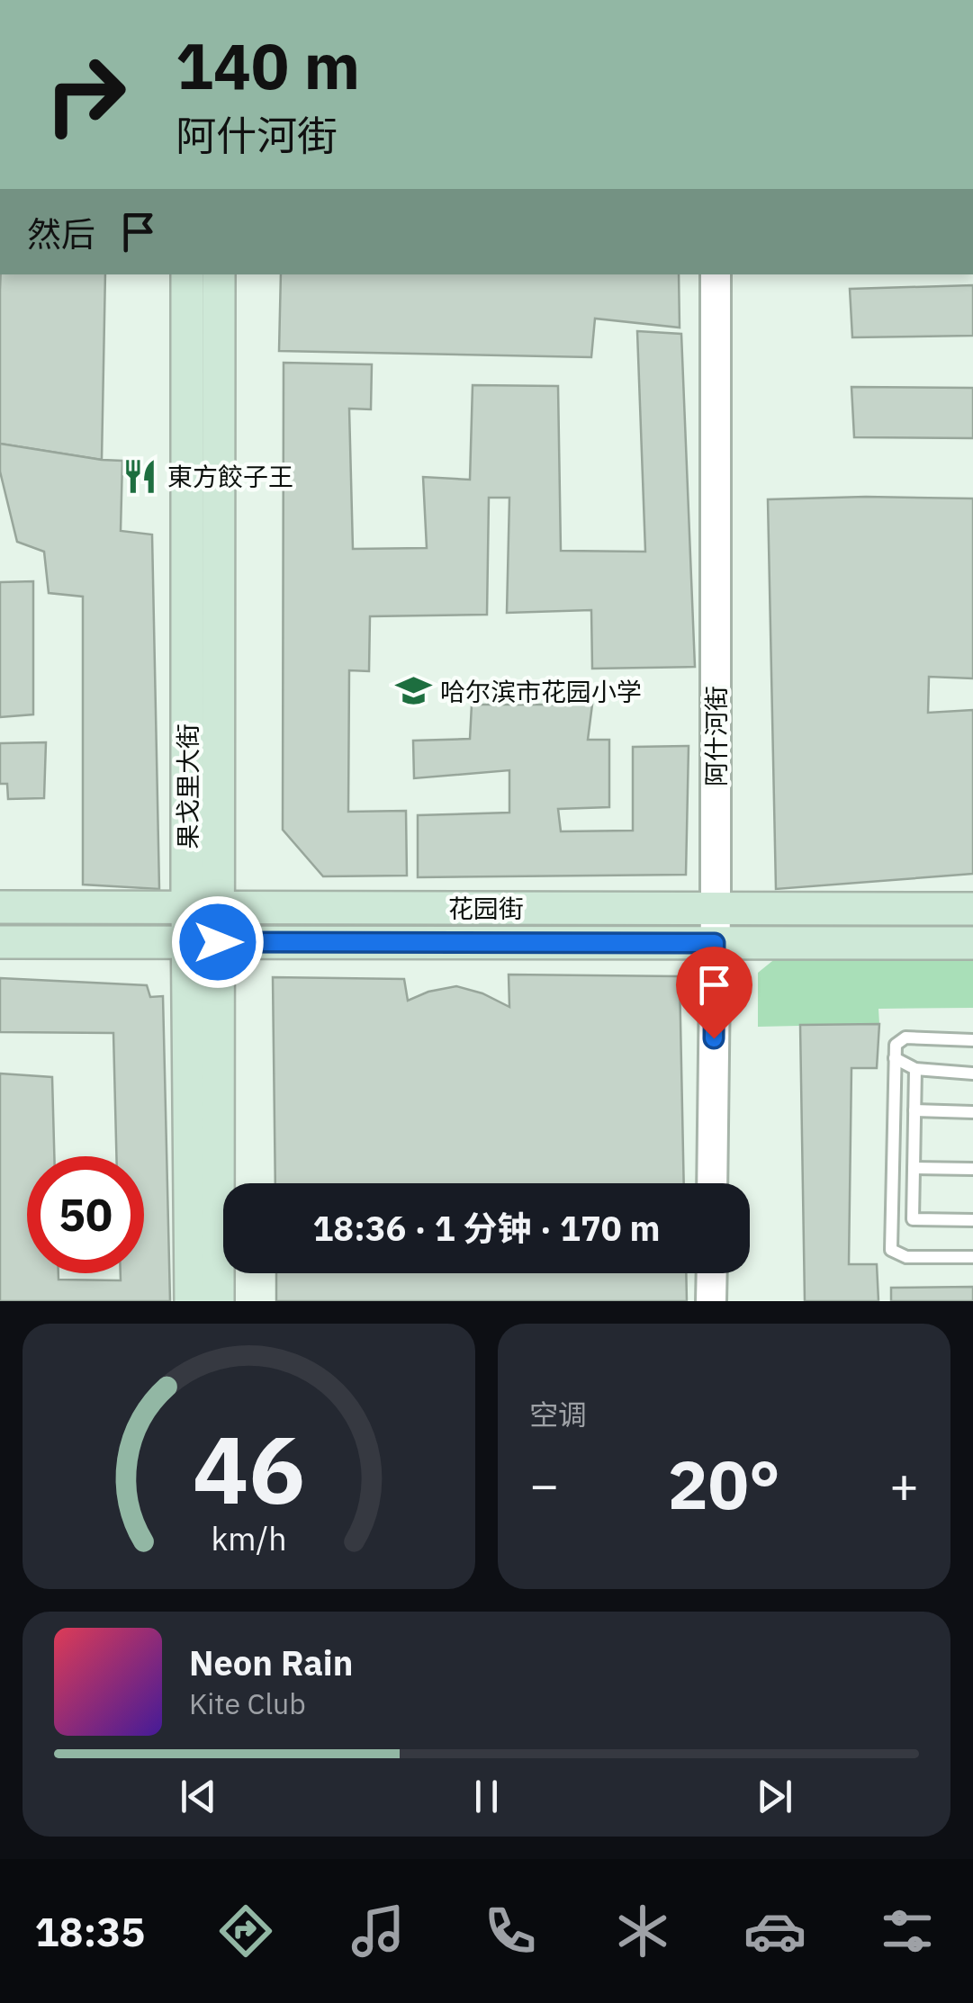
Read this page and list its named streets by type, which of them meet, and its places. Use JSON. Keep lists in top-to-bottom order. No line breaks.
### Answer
{"streets":{"main road":["果戈里大街","花园街"],"street":["阿什河街"]},"crossings":[["阿什河街","花园街"],["果戈里大街","花园街"]],"places":{"restaurant":["東方餃子王"],"school or university":["哈尔滨市花园小学"]},"page":{"turn":["140 m","阿什河街"],"then":"然后","limit":"50","trip":"18:36 · 1 分钟 · 170 m","tile":"空调","heat":["−","20°","+"],"song":["Neon Rain","Kite Club"],"tabs":"18:35","gauge":["46","km/h"]}}
